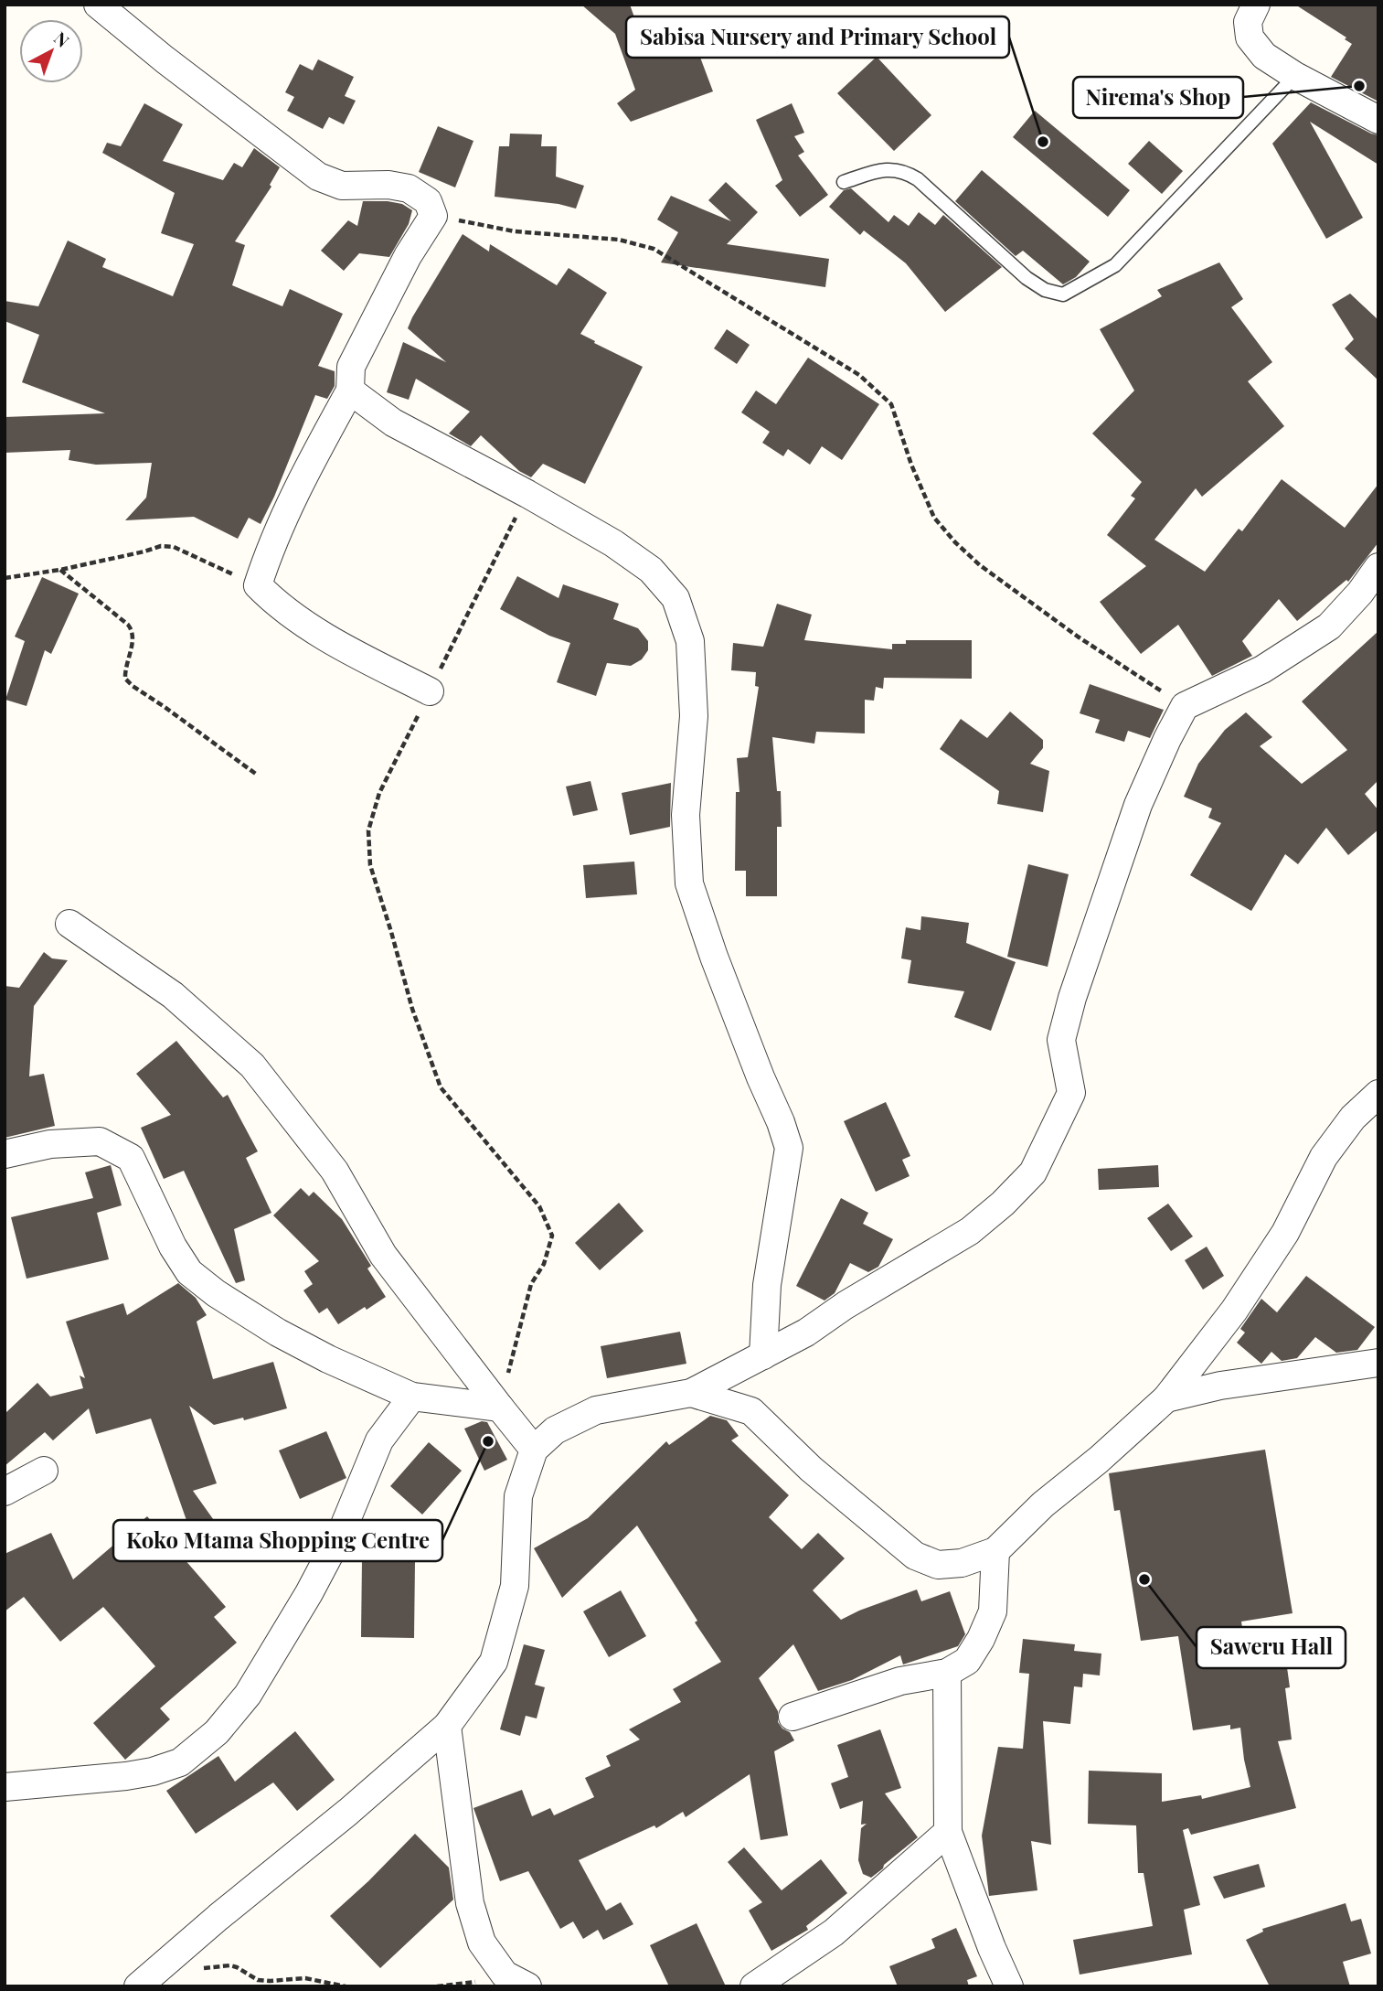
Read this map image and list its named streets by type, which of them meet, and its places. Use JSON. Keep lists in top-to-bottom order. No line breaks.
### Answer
{"places":["Nirema's Shop","Sabisa Nursery and Primary School","Koko Mtama Shopping Centre","Saweru Hall"],"north":"top right"}
